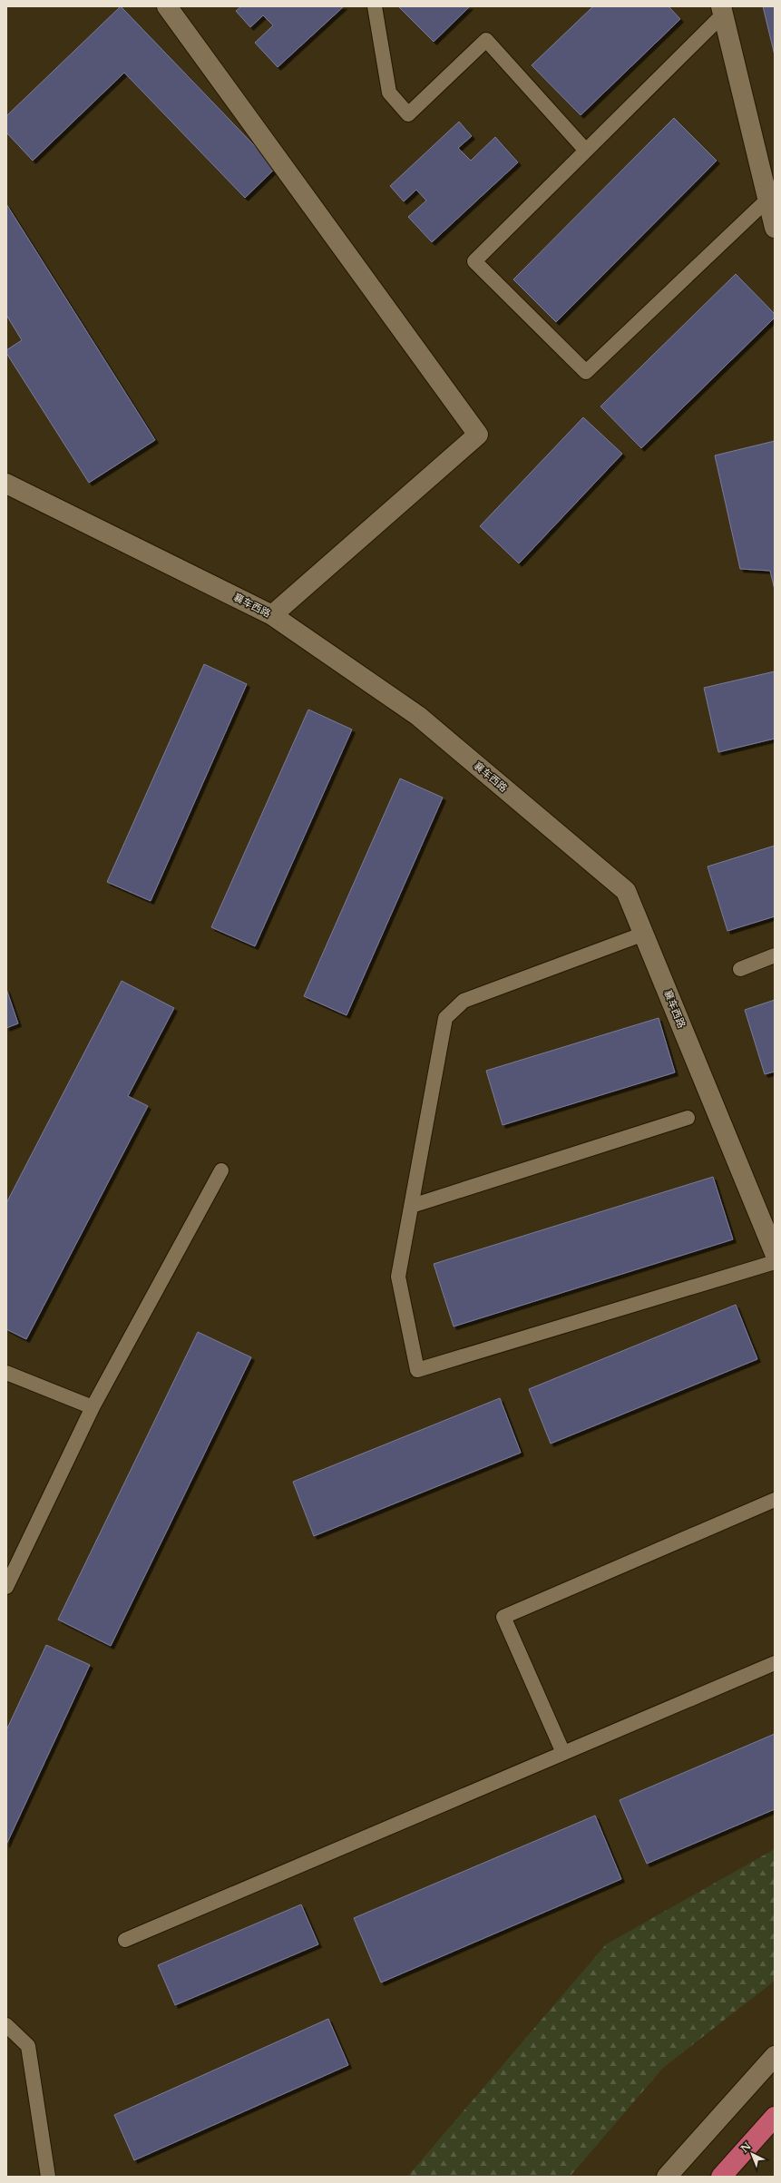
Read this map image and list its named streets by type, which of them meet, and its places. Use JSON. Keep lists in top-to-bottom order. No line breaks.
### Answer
{"streets":{"street":["襄车西路"]},"north":"top left"}
